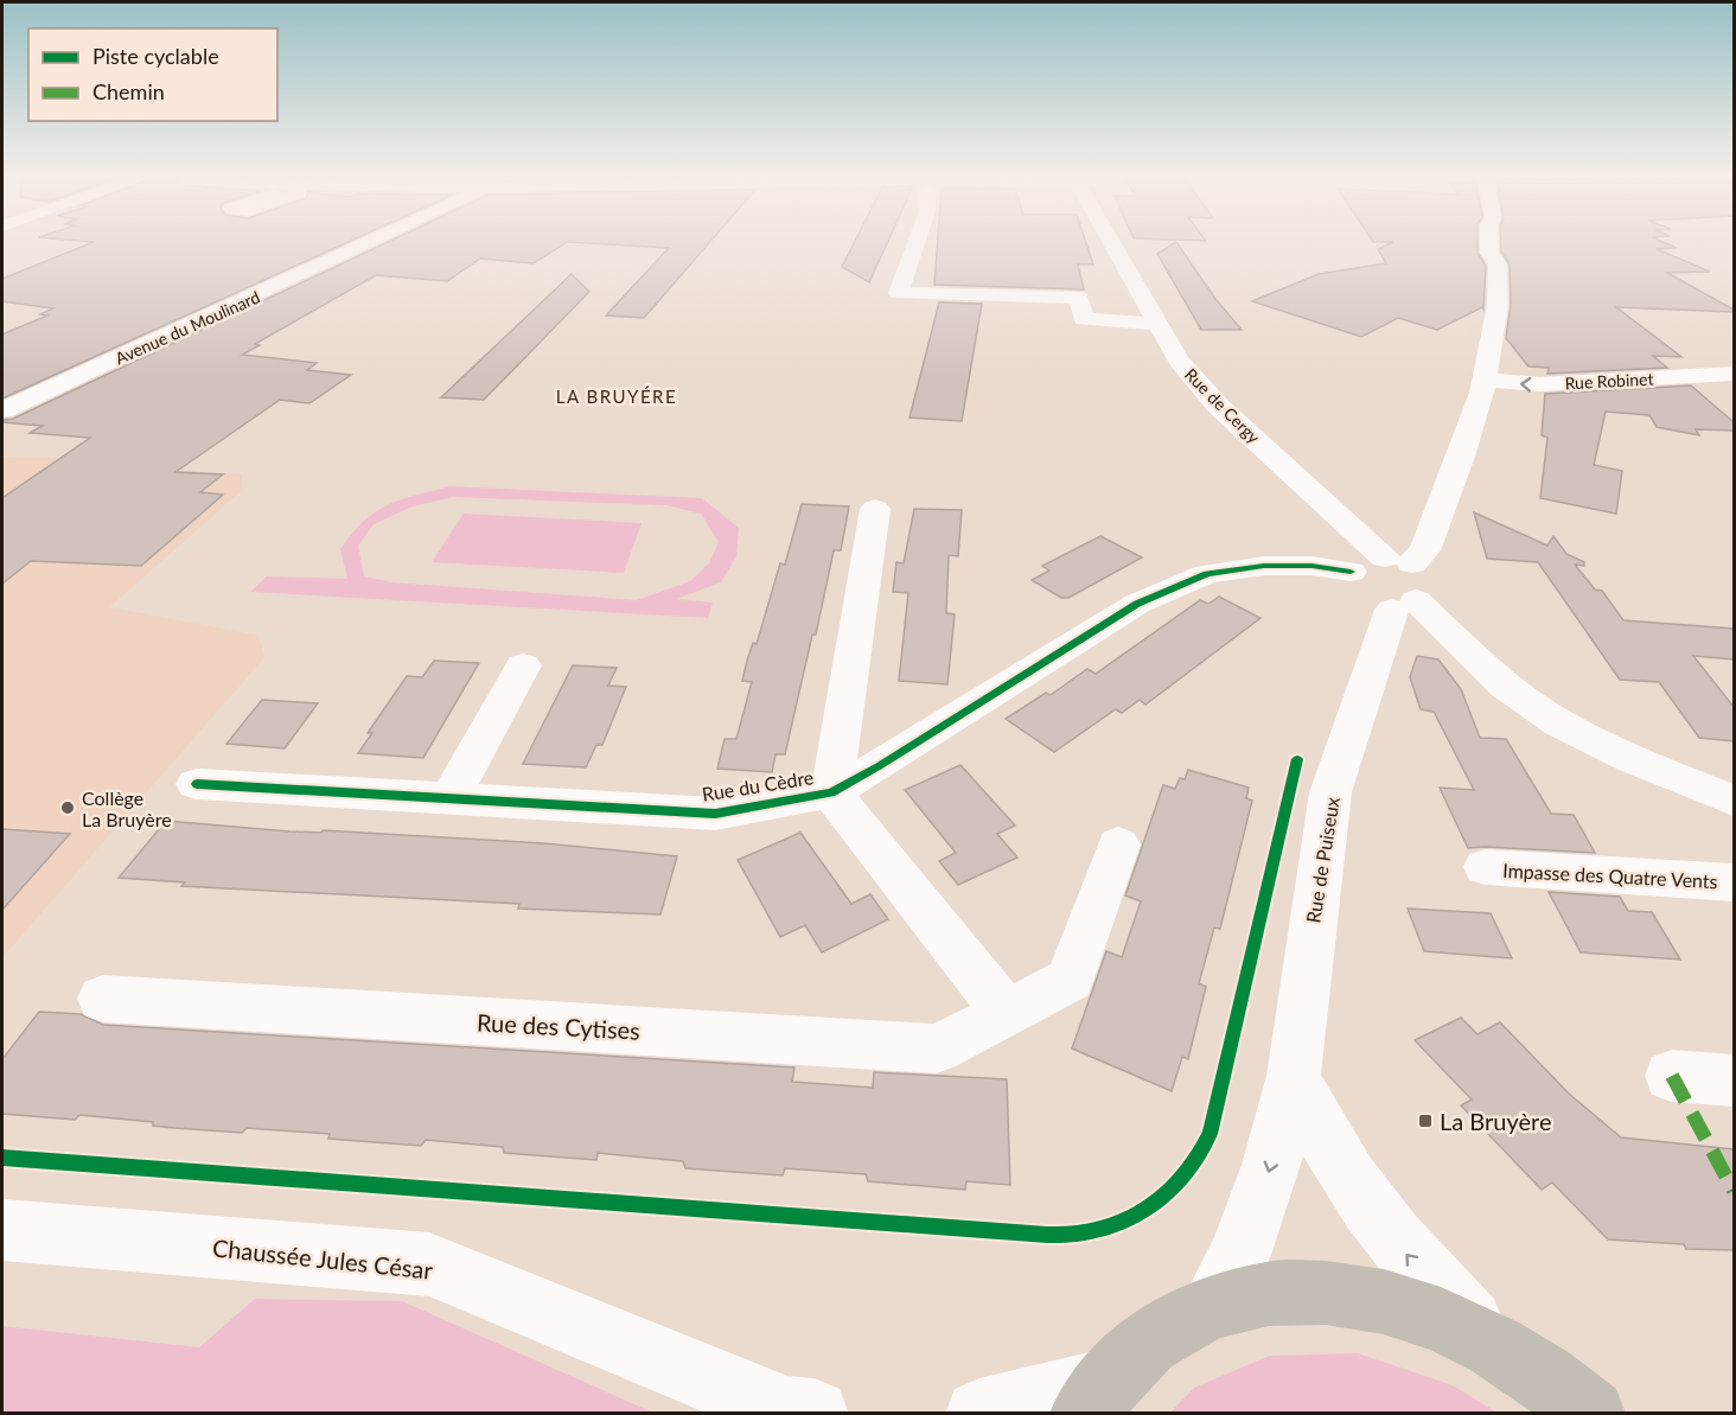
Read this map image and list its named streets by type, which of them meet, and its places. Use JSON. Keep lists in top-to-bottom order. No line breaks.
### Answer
{"streets":{"street":["Avenue du Moulinard","Rue Robinet","Rue de Cergy","Rue du Cèdre","Rue de Puiseux","Impasse des Quatre Vents","Rue des Cytises","Chaussée Jules César"]},"crossings":[["Rue Robinet","Rue de Puiseux"],["Rue de Cergy","Rue de Puiseux"]],"one_way":["Rue Robinet"],"districts":["LA BRUYÉRE"],"places":{"other":["Collège La Bruyère"],"transit":["La Bruyère"]},"legend":["Piste cyclable","Chemin"]}
